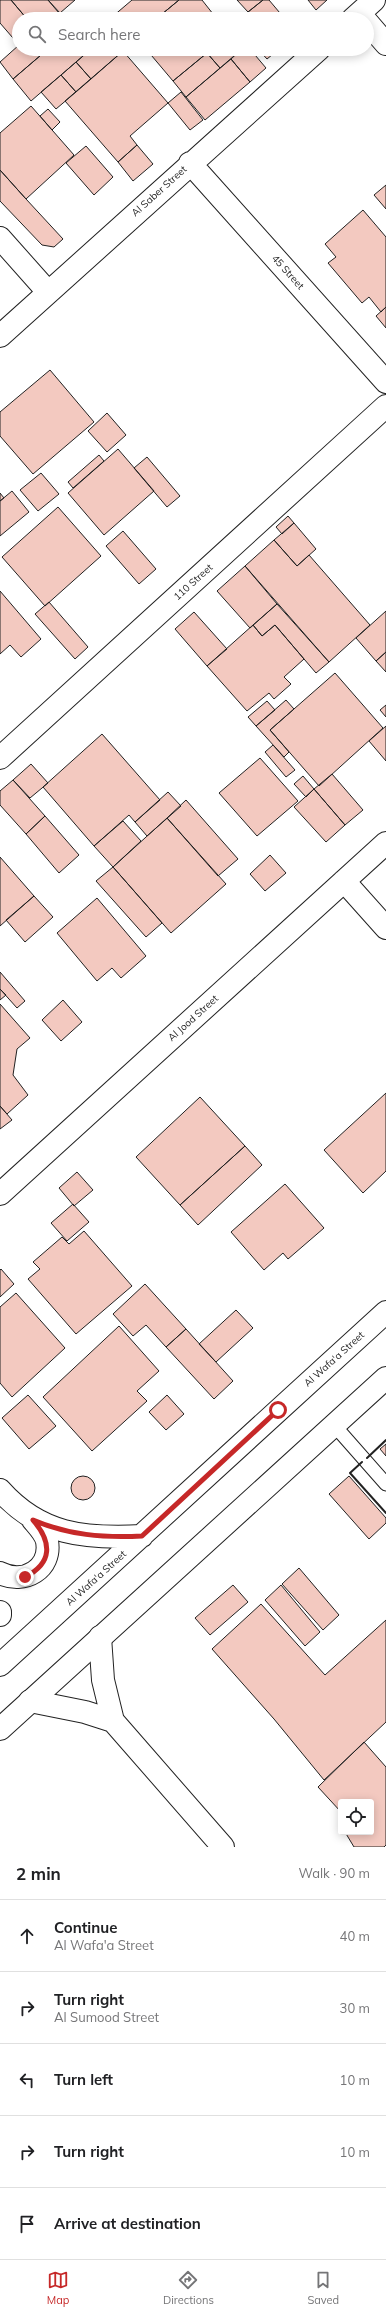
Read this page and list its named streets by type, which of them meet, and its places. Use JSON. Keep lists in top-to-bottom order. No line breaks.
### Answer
{"streets":{"street":["Al Saber Street","45 Street","110 Street","Al Jood Street","Al Wafa'a Street"]},"crossings":[["Al Saber Street","45 Street"]],"page":{"search":"Search here","heading":["2 min","Walk · 90 m"],"list":[["Continue","Al Wafa'a Street","40 m"],["Turn right","Al Sumood Street","30 m"],["Turn left","10 m"],["Turn right","10 m"],"Arrive at destination"],"nav":["Map","Directions","Saved"]}}
